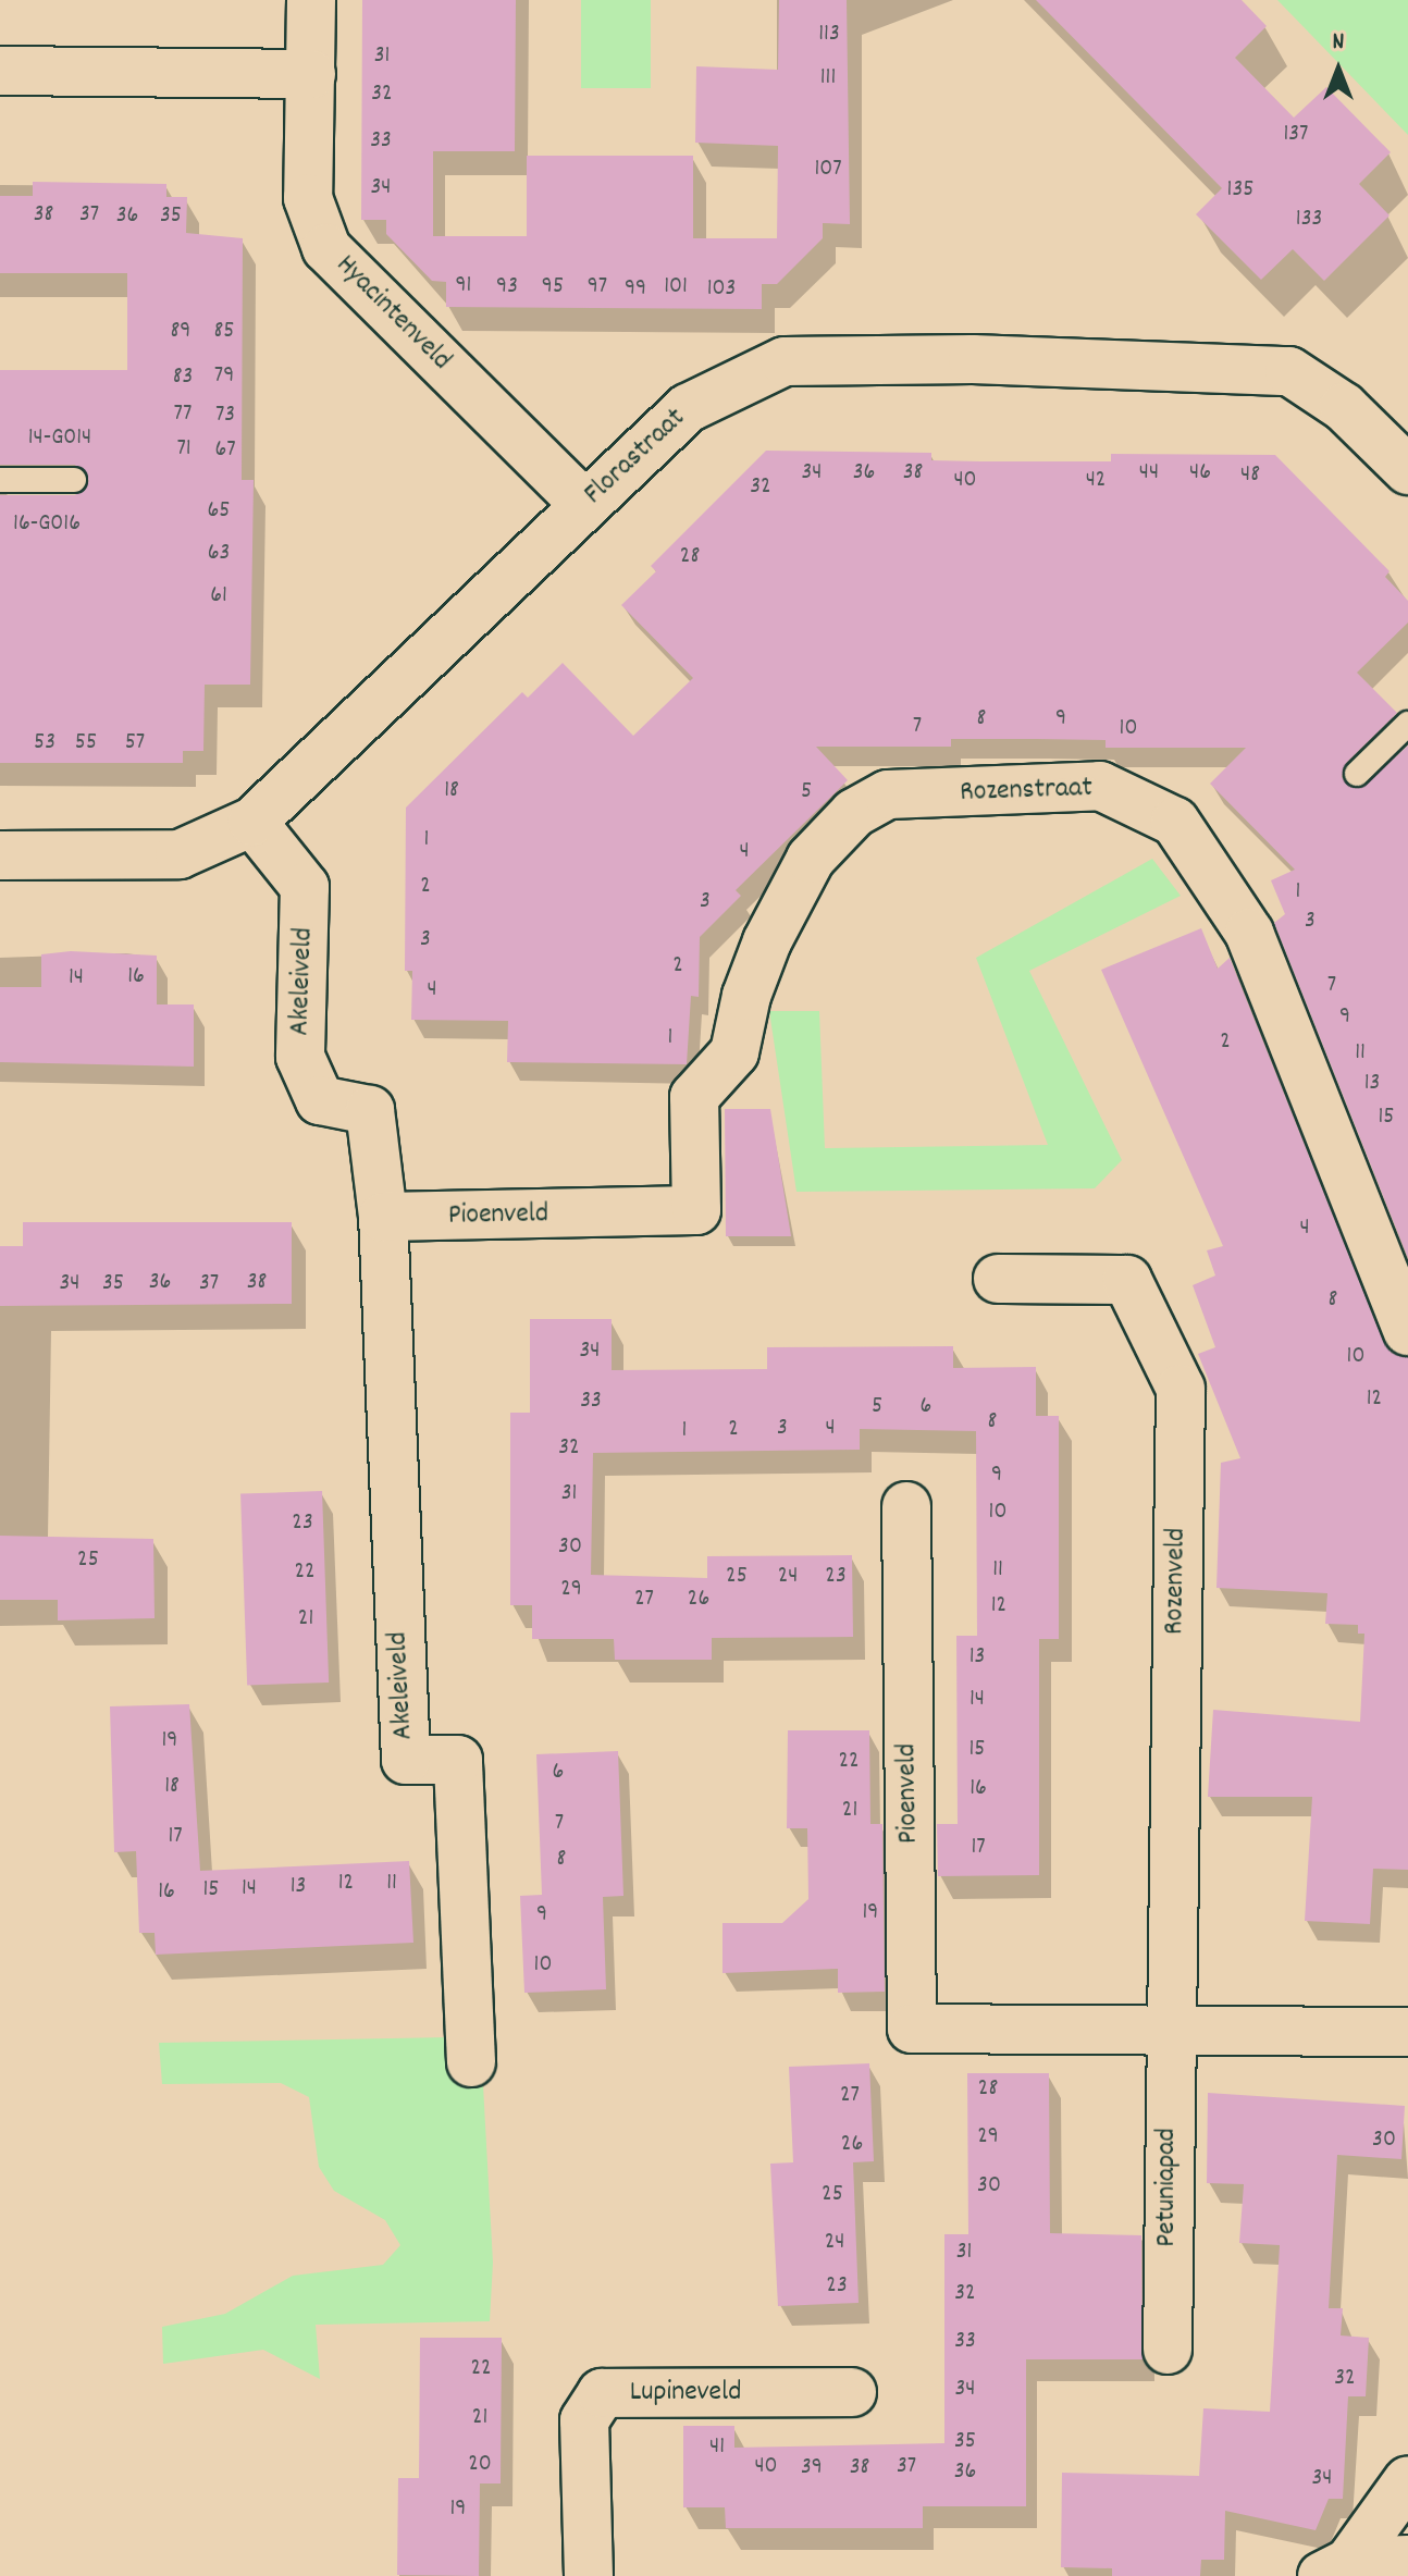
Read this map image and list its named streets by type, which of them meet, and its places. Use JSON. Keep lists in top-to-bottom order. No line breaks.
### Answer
{"streets":{"street":["Hyacintenveld","Florastraat","Rozenstraat","Akeleiveld","Pioenveld","Rozenveld","Petuniapad","Lupineveld"]},"crossings":[["Hyacintenveld","Florastraat"],["Florastraat","Akeleiveld"],["Rozenstraat","Pioenveld"],["Akeleiveld","Pioenveld"],["Pioenveld","Rozenveld"],["Pioenveld","Petuniapad"],["Rozenveld","Petuniapad"]],"house_numbers":["113","31","111","32","137","33","107","34","135","38","37","36","35","133","91","93","95","97","101","99","103","89","85","79","83","77","73","14-G014","71","67","34","36","38","44","46","48","40","42","32","65","16-G016","63","28","61","8","9","7","10","53","55","57","18","5","1","4","2","1","3","3","3","2","16","14","7","4","9","1","2","11","13","15","4","36","38","34","35","37","8","34","10","12","33","5","6","8","3","4","2","1","32","9","31","10","23","30","25","11","22","25","24","23","29","27","26","12","21","13","14","19","15","22","6","18","16","21","7","17","17","8","12","11","13","14","15","16","19","9","10","28","27","29","30","26","30","25","24","31","23","32","33","22","32","34","21","35","41","20","40","37","39","38","36","34","19"],"north":"top"}
